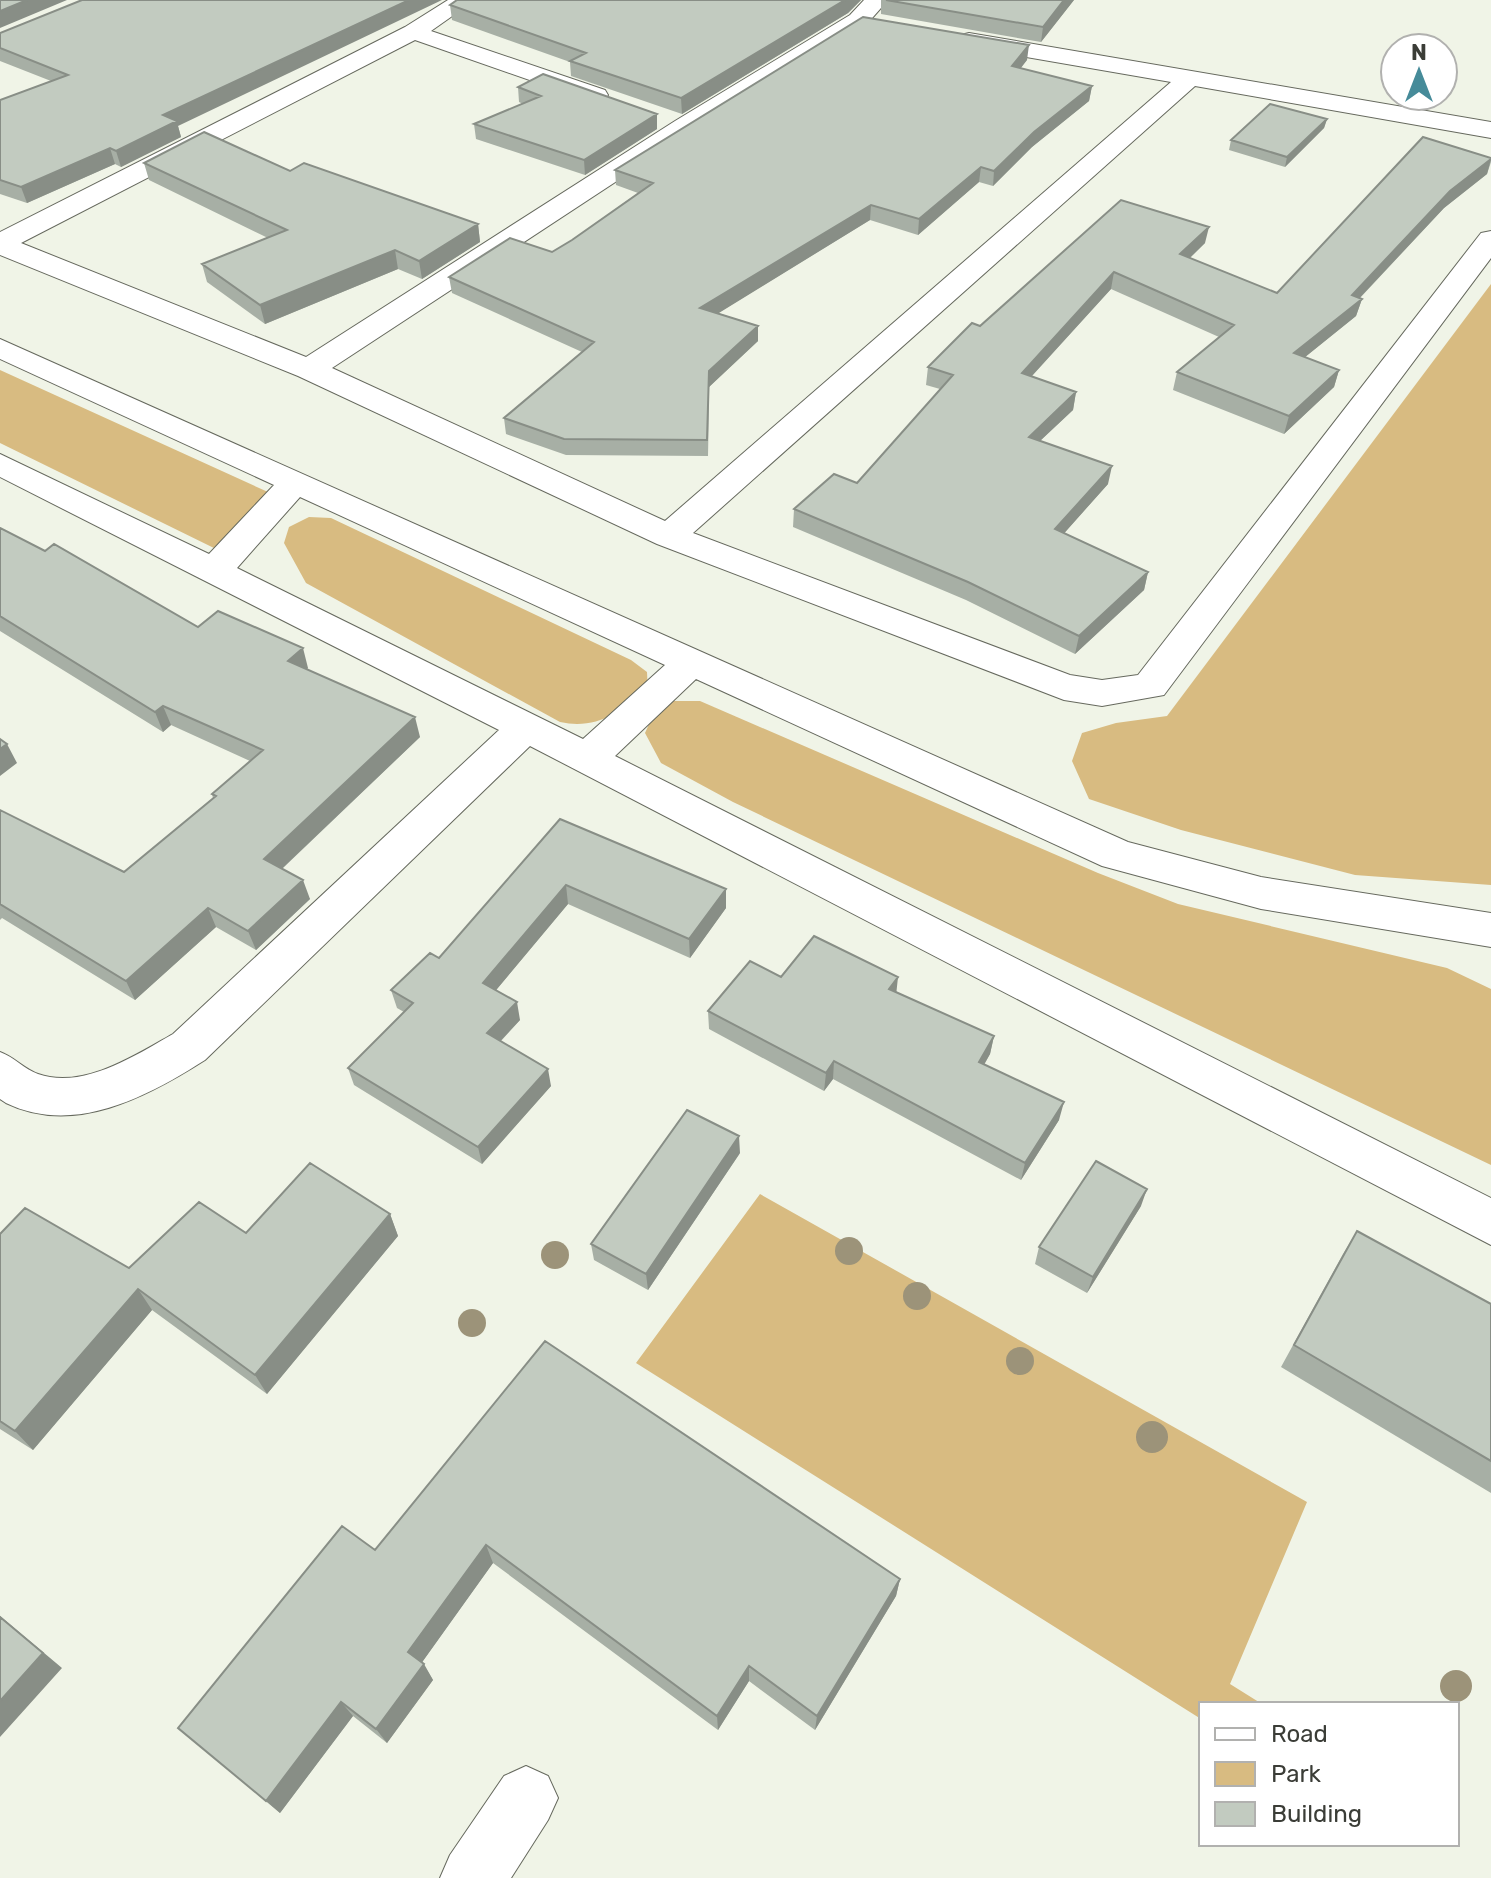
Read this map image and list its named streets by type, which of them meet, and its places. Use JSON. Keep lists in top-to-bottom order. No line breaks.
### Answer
{"legend":["Road","Park","Building"],"north":"top"}
